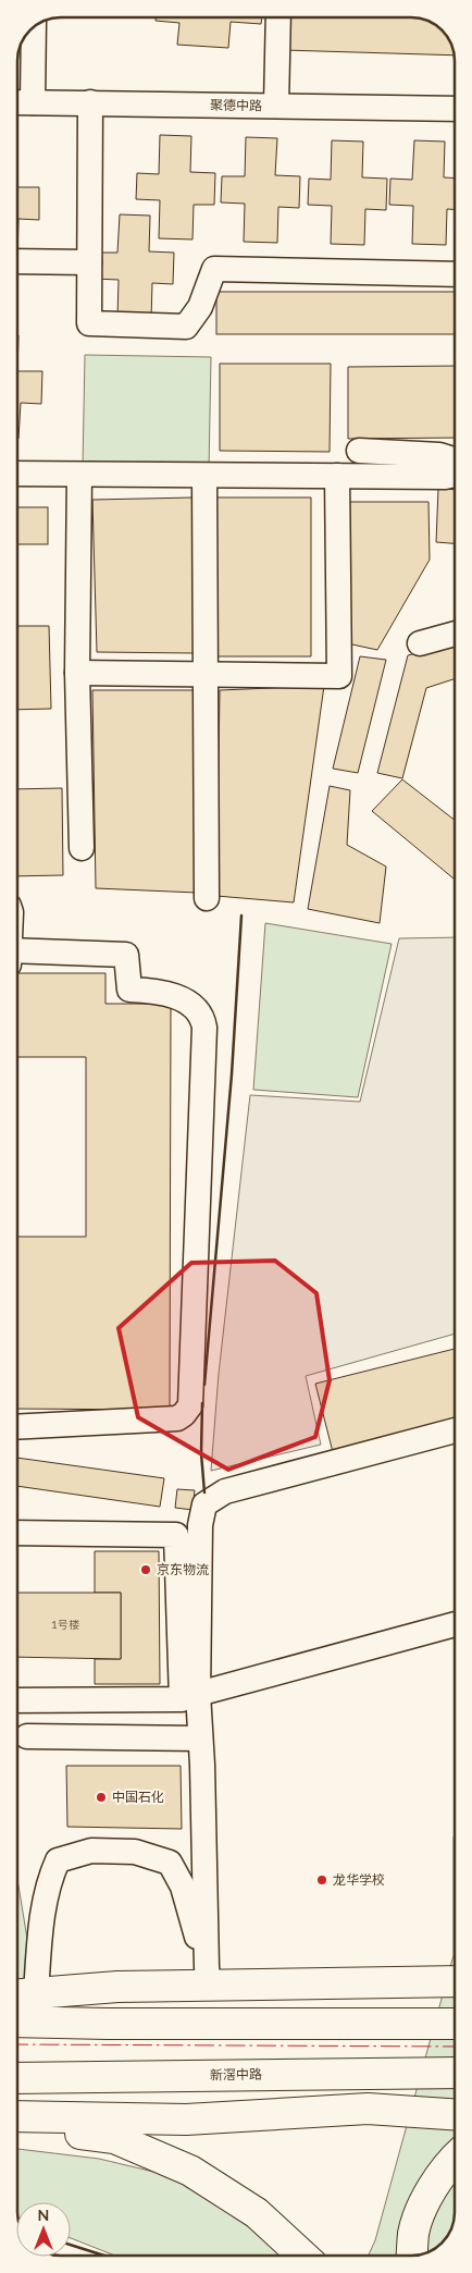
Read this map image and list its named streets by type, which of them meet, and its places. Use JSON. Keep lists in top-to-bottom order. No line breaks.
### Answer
{"streets":{"highway":["新滘中路"],"street":["聚德中路"]},"places":["京东物流","中国石化","龙华学校"],"house_numbers":["1号楼"],"north":"top"}
